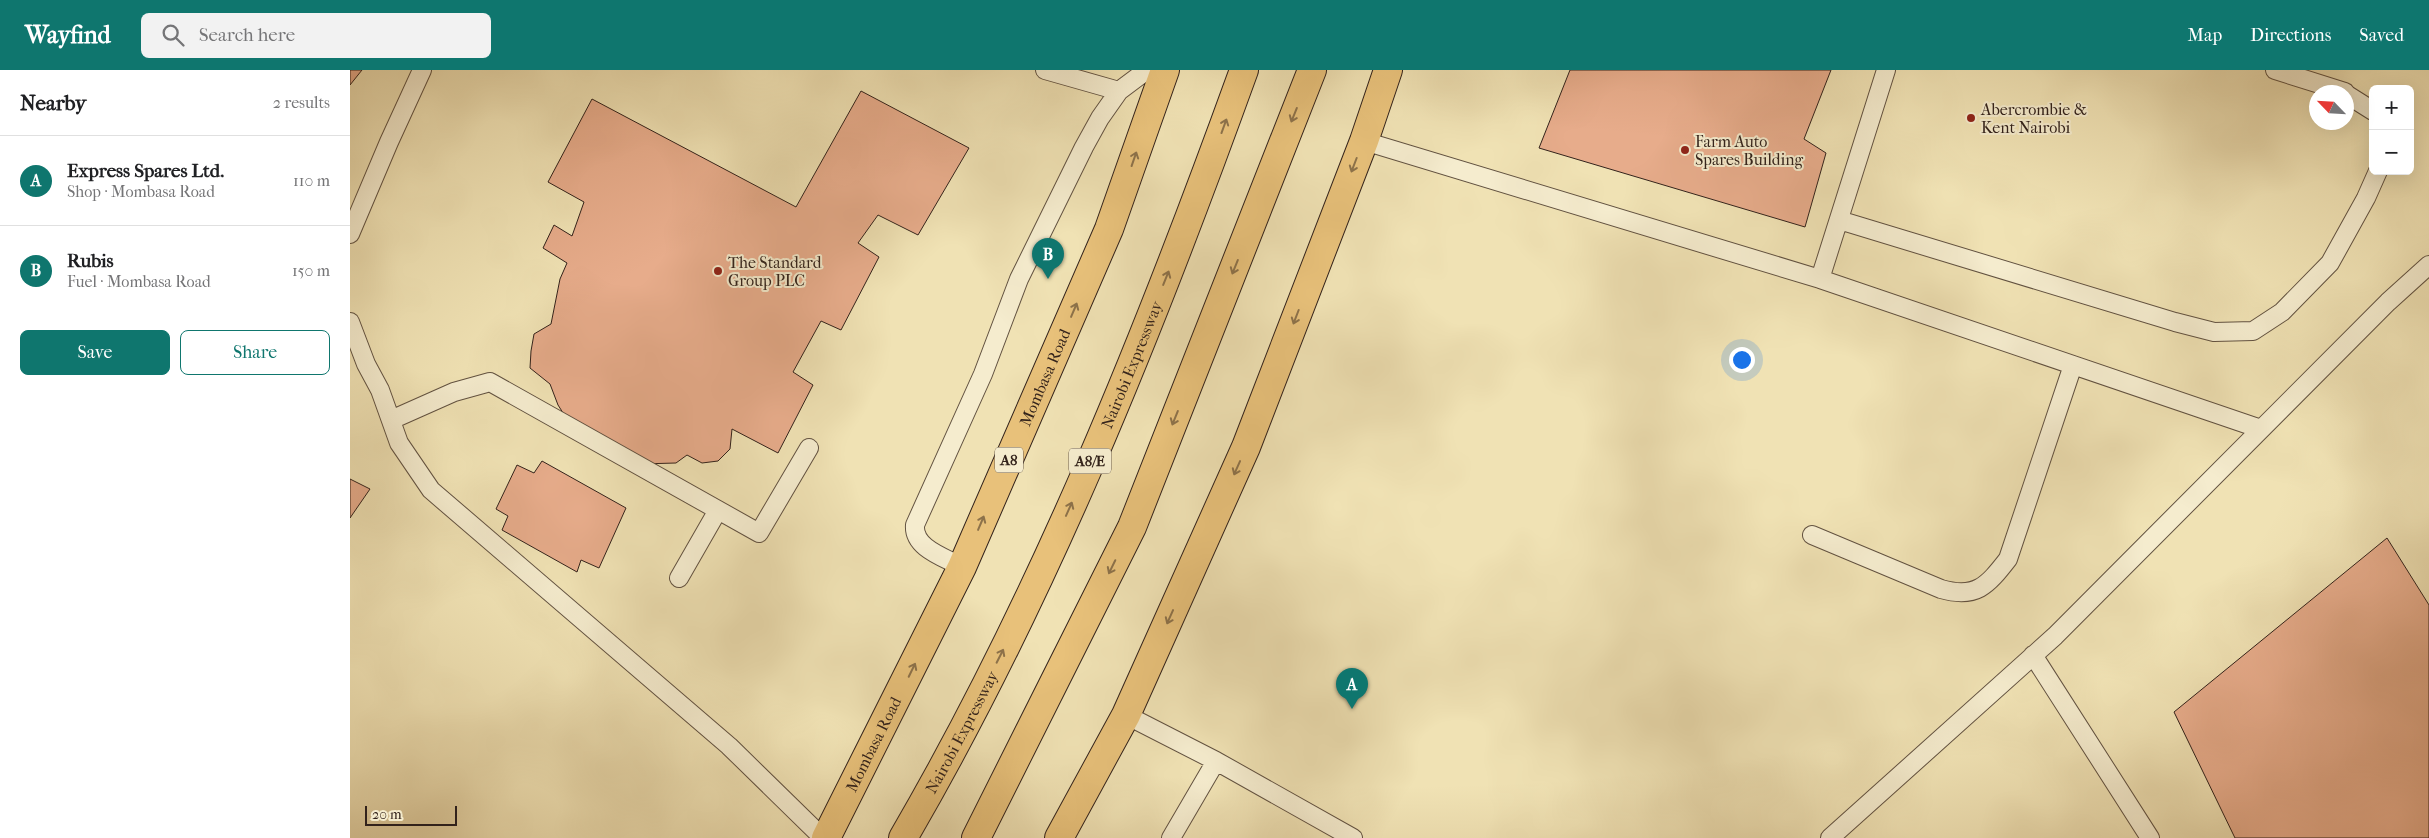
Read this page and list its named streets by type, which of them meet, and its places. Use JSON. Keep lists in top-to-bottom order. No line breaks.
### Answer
{"streets":{"highway":["Nairobi Expressway","Mombasa Road","A8","A8/E"]},"places":["Abercrombie & Kent Nairobi","Farm Auto Spares Building","The Standard Group PLC"],"scale_bar":"20 m","north":"top left","page":{"header":"Wayfind","search":"Search here","nav":["Map","Directions","Saved"],"heading":["Nearby","2 results"],"map_buttons":["+","−"],"list":[{"mark":"A","name":"Express Spares Ltd.","note":"Shop · Mombasa Road","value":"110 m"},{"mark":"B","name":"Rubis","note":"Fuel · Mombasa Road","value":"150 m"}],"pins":["B","A"],"buttons":["Save","Share"],"scale":"20 m"}}
